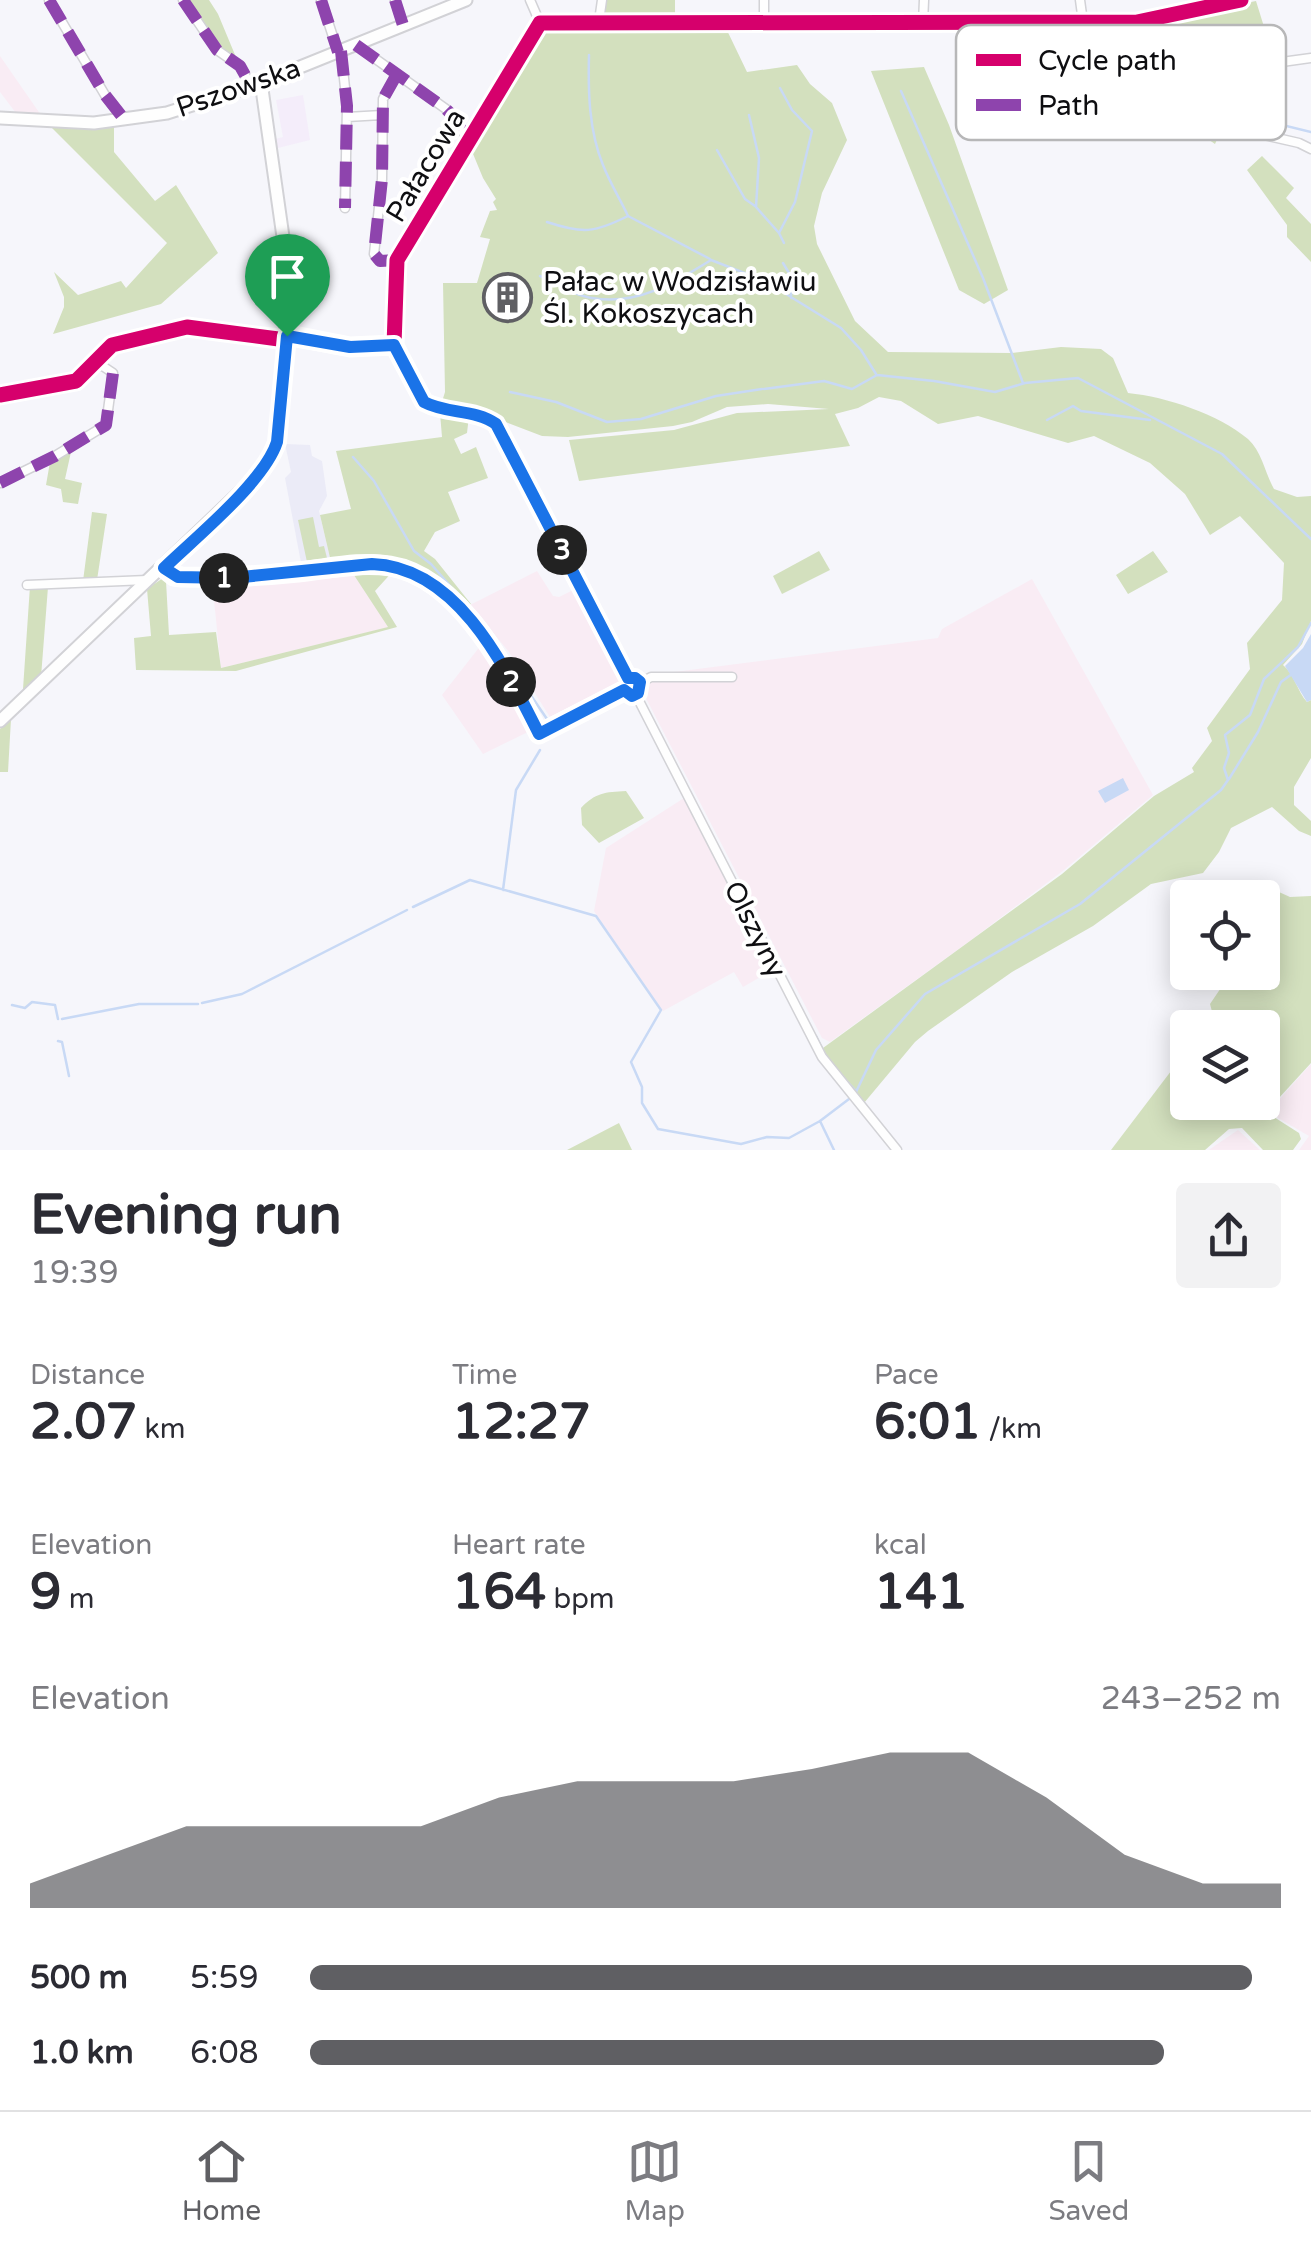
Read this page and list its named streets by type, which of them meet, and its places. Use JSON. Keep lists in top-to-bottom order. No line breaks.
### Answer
{"streets":{"main road":["Pszowska"],"street":["Pałacowa","Olszyny"]},"crossings":[["Pszowska","Pałacowa"]],"places":{"building":["Pałac w Wodzisławiu Śl. Kokoszycach"]},"legend":["Cycle path","Path"],"page":{"pins":["3","1","2"],"heading":["Evening run","19:39"],"stats":[["Distance","2.07 km"],["Time","12:27"],["Pace","6:01 /km"],["Elevation","9 m"],["Heart rate","164 bpm"],["kcal","141"]],"chart":["Elevation","243–252 m"],"list":[{"name":"500 m","note":"5:59"},{"name":"1.0 km","note":"6:08"}],"tabs":["Home","Map","Saved"]}}
